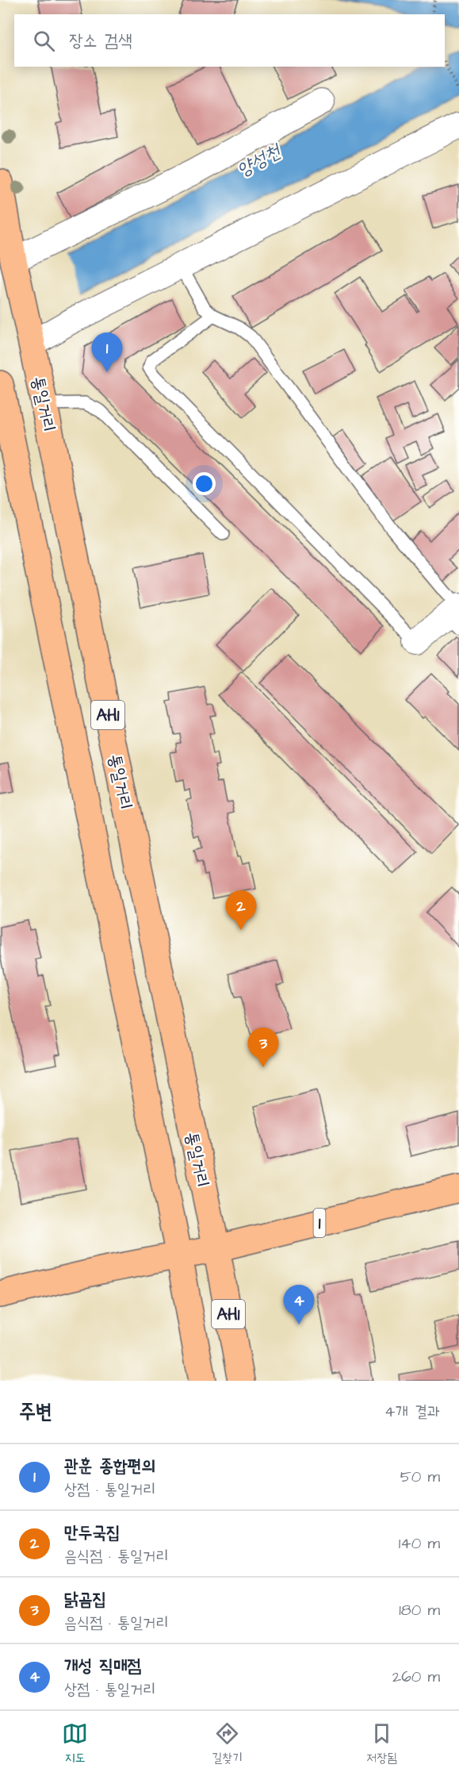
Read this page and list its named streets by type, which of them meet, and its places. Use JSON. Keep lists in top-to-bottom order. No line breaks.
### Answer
{"streets":{"main road":["통일거리","AH1","1"]},"crossings":[["통일거리","1"],["AH1","1"]],"water":["양성천"],"page":{"search":"장소 검색","pins":["1","2","3","4"],"heading":["주변","4개 결과"],"list":[{"mark":"1","name":"관훈 종합편의","note":"상점 · 통일거리","value":"50 m"},{"mark":"2","name":"만두국집","note":"음식점 · 통일거리","value":"140 m"},{"mark":"3","name":"닭곰집","note":"음식점 · 통일거리","value":"180 m"},{"mark":"4","name":"개성 직매점","note":"상점 · 통일거리","value":"260 m"}],"nav":["지도","길찾기","저장됨"]}}
